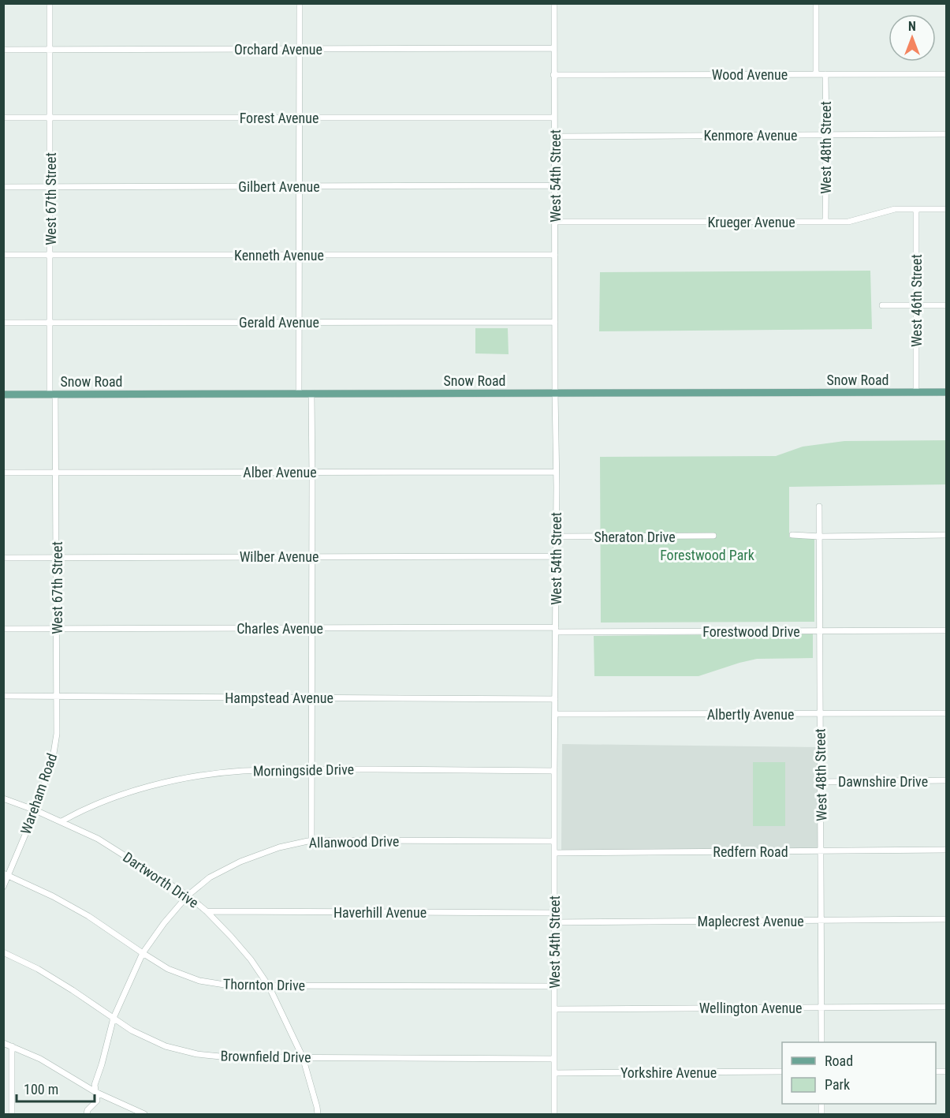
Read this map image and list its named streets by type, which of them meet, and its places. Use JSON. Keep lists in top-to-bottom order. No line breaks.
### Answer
{"streets":{"main road":["Snow Road"],"street":["Orchard Avenue","Wood Avenue","Forest Avenue","Kenmore Avenue","West 48th Street","West 54th Street","Gilbert Avenue","West 67th Street","Krueger Avenue","Kenneth Avenue","West 46th Street","Gerald Avenue","Alber Avenue","Sheraton Drive","Wilber Avenue","Charles Avenue","Forestwood Drive","Hampstead Avenue","Albertly Avenue","Morningside Drive","Dawnshire Drive","Wareham Road","Allanwood Drive","Redfern Road","Dartworth Drive","Haverhill Avenue","Maplecrest Avenue","Thornton Drive","Wellington Avenue","Brownfield Drive","Yorkshire Avenue"]},"crossings":[["Orchard Avenue","West 54th Street"],["Orchard Avenue","West 67th Street"],["Wood Avenue","West 48th Street"],["Wood Avenue","West 54th Street"],["Forest Avenue","West 54th Street"],["Forest Avenue","West 67th Street"],["Kenmore Avenue","West 48th Street"],["Kenmore Avenue","West 54th Street"],["West 48th Street","Krueger Avenue"],["West 48th Street","Forestwood Drive"],["West 48th Street","Albertly Avenue"],["West 48th Street","Dawnshire Drive"],["West 48th Street","Redfern Road"],["West 48th Street","Maplecrest Avenue"],["West 48th Street","Wellington Avenue"],["West 54th Street","Gilbert Avenue"],["West 54th Street","Krueger Avenue"],["West 54th Street","Kenneth Avenue"],["West 54th Street","Gerald Avenue"],["West 54th Street","Snow Road"],["West 54th Street","Alber Avenue"],["West 54th Street","Sheraton Drive"],["West 54th Street","Wilber Avenue"],["West 54th Street","Charles Avenue"],["West 54th Street","Forestwood Drive"],["West 54th Street","Hampstead Avenue"],["West 54th Street","Albertly Avenue"],["West 54th Street","Morningside Drive"],["West 54th Street","Allanwood Drive"],["West 54th Street","Redfern Road"],["West 54th Street","Haverhill Avenue"],["West 54th Street","Maplecrest Avenue"],["West 54th Street","Thornton Drive"],["West 54th Street","Wellington Avenue"],["West 54th Street","Brownfield Drive"],["West 54th Street","Yorkshire Avenue"],["Gilbert Avenue","West 67th Street"],["West 67th Street","Kenneth Avenue"],["West 67th Street","Gerald Avenue"],["West 67th Street","Snow Road"],["West 67th Street","Alber Avenue"],["West 67th Street","Wilber Avenue"],["West 67th Street","Charles Avenue"],["West 67th Street","Hampstead Avenue"],["West 67th Street","Wareham Road"],["Krueger Avenue","West 46th Street"],["West 46th Street","Snow Road"],["Charles Avenue","Forestwood Drive"],["Hampstead Avenue","Wareham Road"],["Morningside Drive","Dartworth Drive"],["Wareham Road","Dartworth Drive"],["Wareham Road","Thornton Drive"],["Allanwood Drive","Dartworth Drive"],["Allanwood Drive","Thornton Drive"],["Allanwood Drive","Brownfield Drive"],["Dartworth Drive","Haverhill Avenue"],["Dartworth Drive","Thornton Drive"],["Dartworth Drive","Brownfield Drive"]],"parks":["Forestwood Park"],"legend":["Road","Park"],"scale_bar":"100 m","north":"top"}
